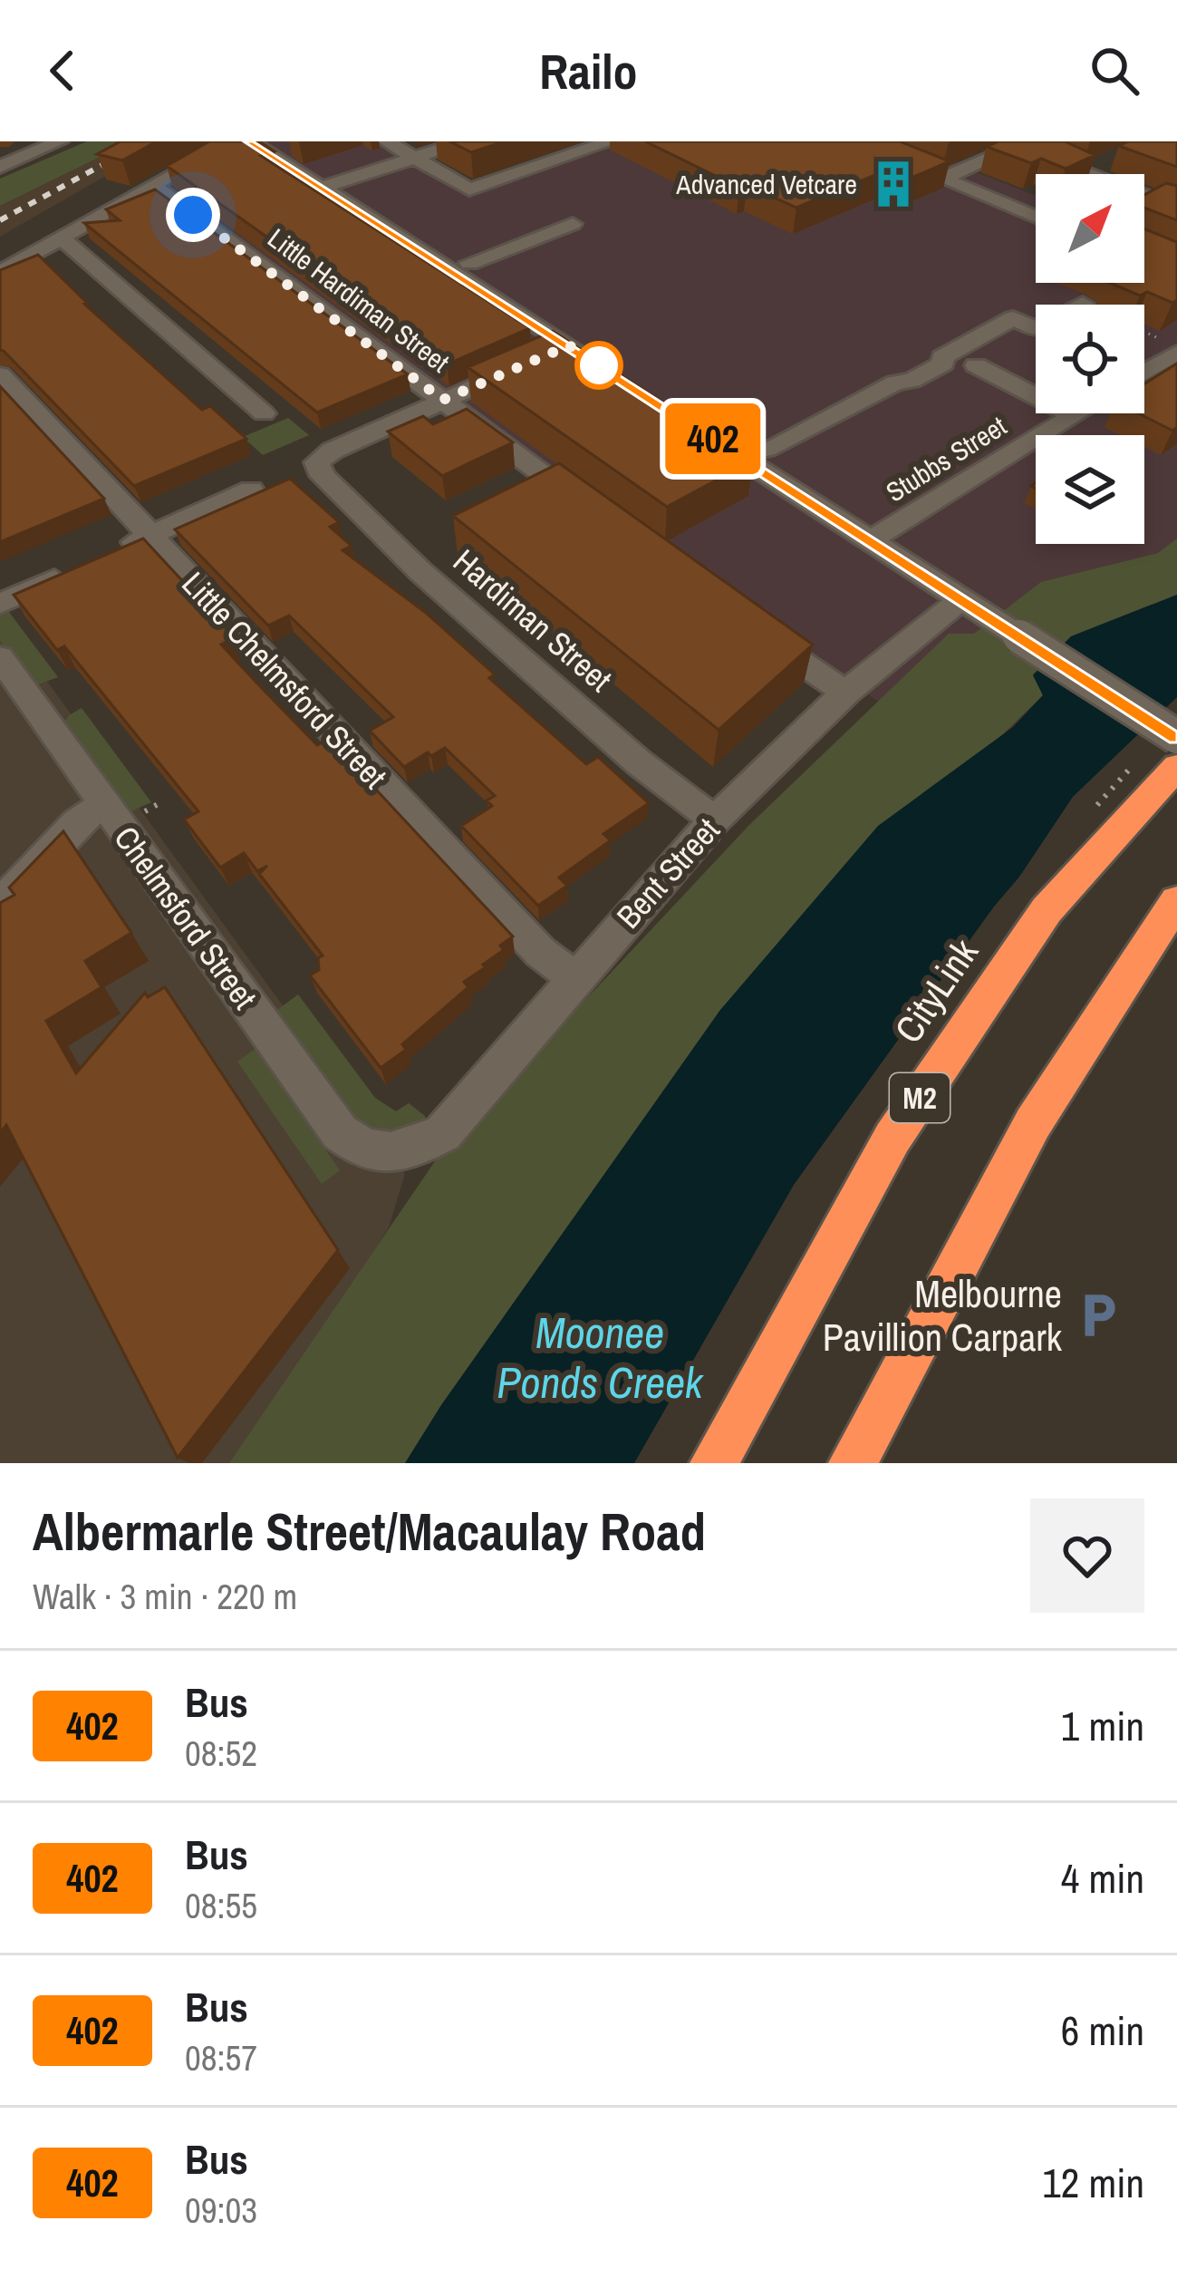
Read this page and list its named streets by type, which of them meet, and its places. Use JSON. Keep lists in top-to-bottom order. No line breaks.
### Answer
{"streets":{"highway":["CityLink","M2"],"street":["Little Hardiman Street","Stubbs Street","Hardiman Street","Little Chelmsford Street","Bent Street","Chelmsford Street"]},"crossings":[["Little Hardiman Street","Hardiman Street"],["Hardiman Street","Bent Street"],["Little Chelmsford Street","Bent Street"],["Bent Street","Chelmsford Street"]],"water":["Moonee Ponds Creek"],"places":{"building":["Advanced Vetcare"],"parking":["Melbourne Pavillion Carpark"]},"lines":["bus line 402"],"north":"top right","page":{"header":"Railo","on_map":"402","heading":["Albermarle Street/Macaulay Road","Walk · 3 min · 220 m"],"list":[{"mark":"402","name":"Bus","note":"08:52","value":"1 min"},{"mark":"402","name":"Bus","note":"08:55","value":"4 min"},{"mark":"402","name":"Bus","note":"08:57","value":"6 min"},{"mark":"402","name":"Bus","note":"09:03","value":"12 min"}]}}
